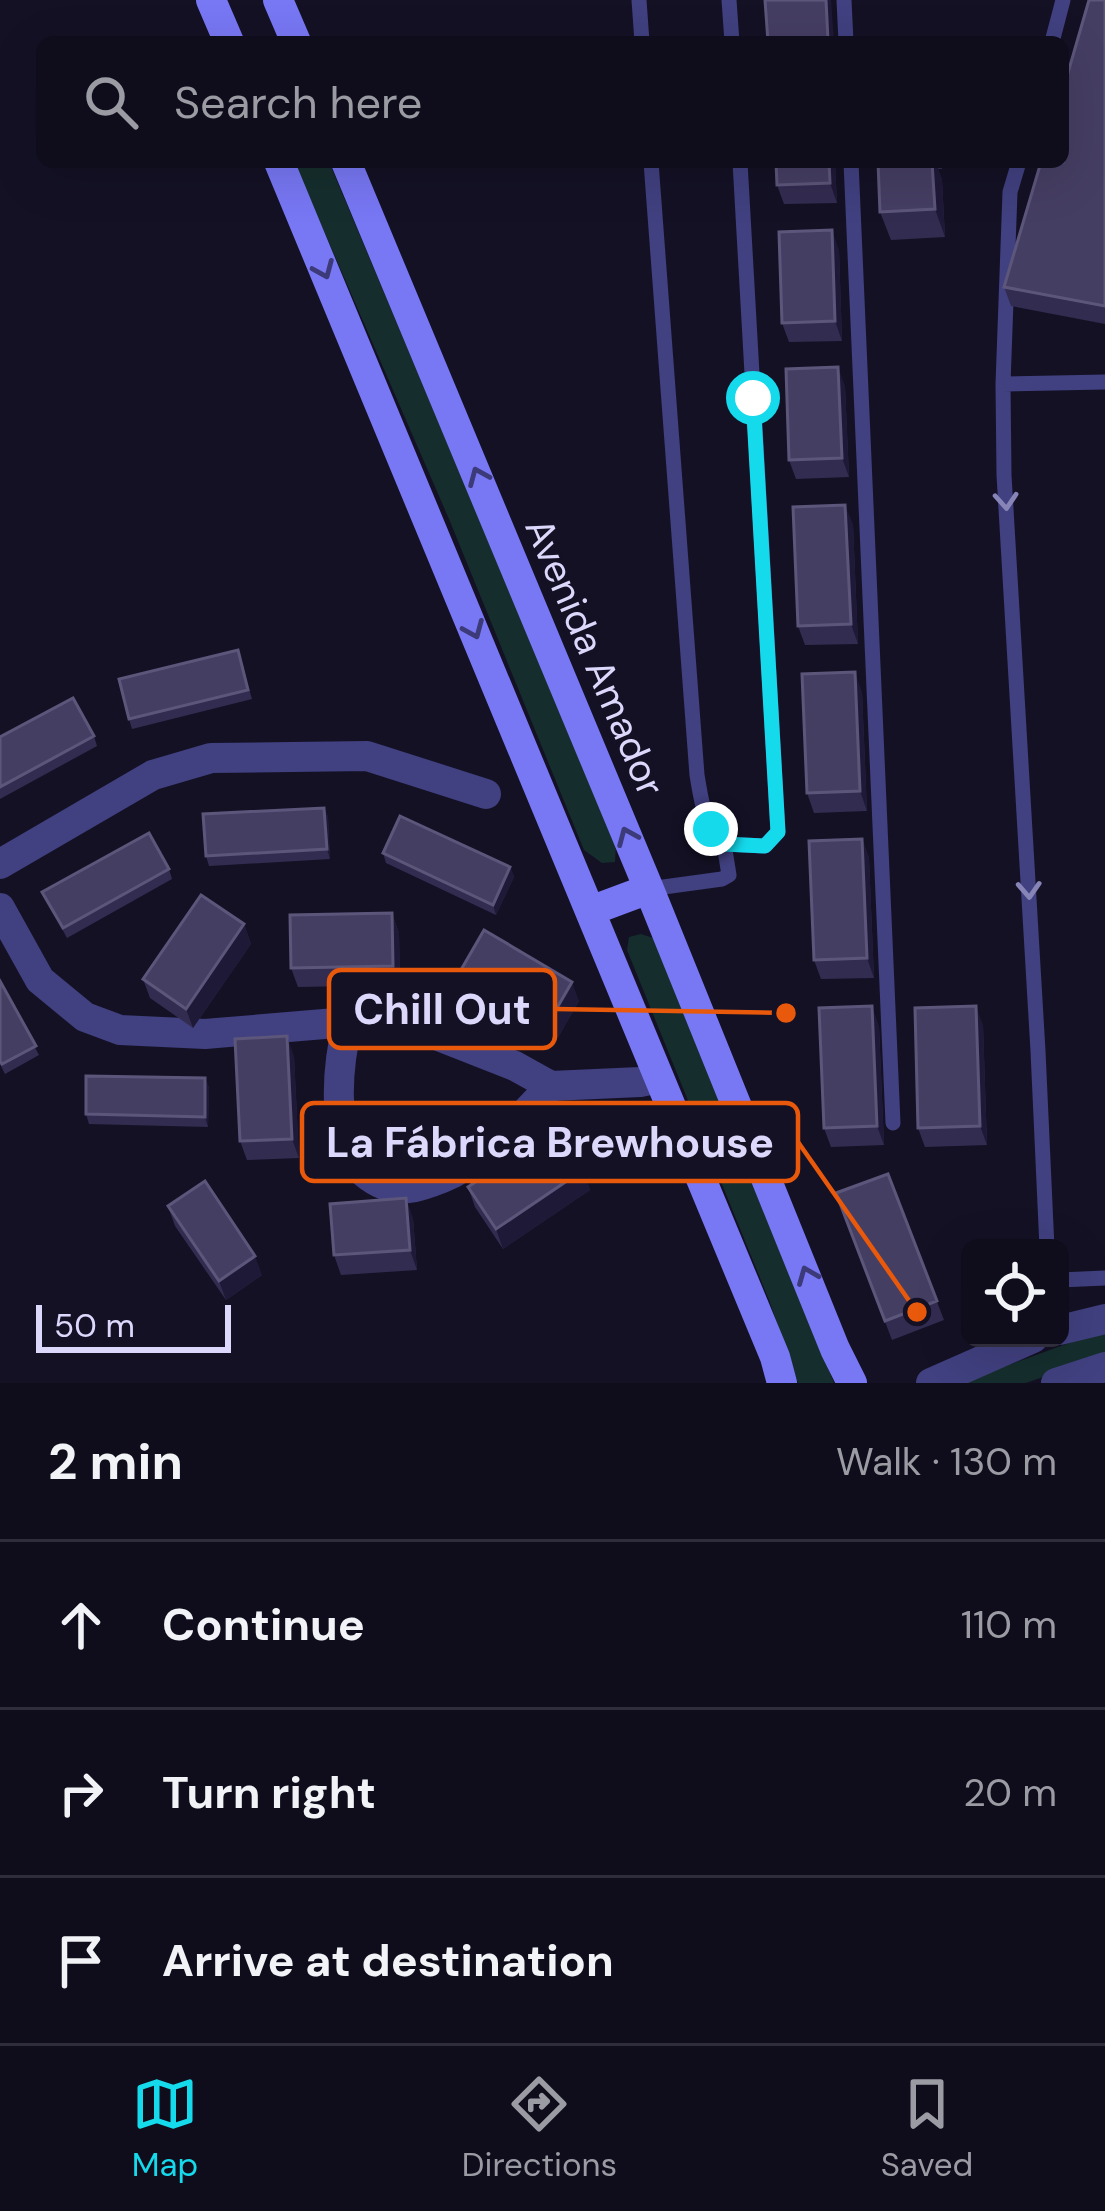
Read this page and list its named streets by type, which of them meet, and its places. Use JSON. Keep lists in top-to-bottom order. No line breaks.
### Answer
{"streets":{"main road":["Avenida Amador"]},"places":["Chill Out","La Fábrica Brewhouse"],"scale_bar":"50 m","page":{"search":"Search here","scale":"50 m","heading":["2 min","Walk · 130 m"],"list":[["Continue","110 m"],["Turn right","20 m"],"Arrive at destination"],"nav":["Map","Directions","Saved"]}}
